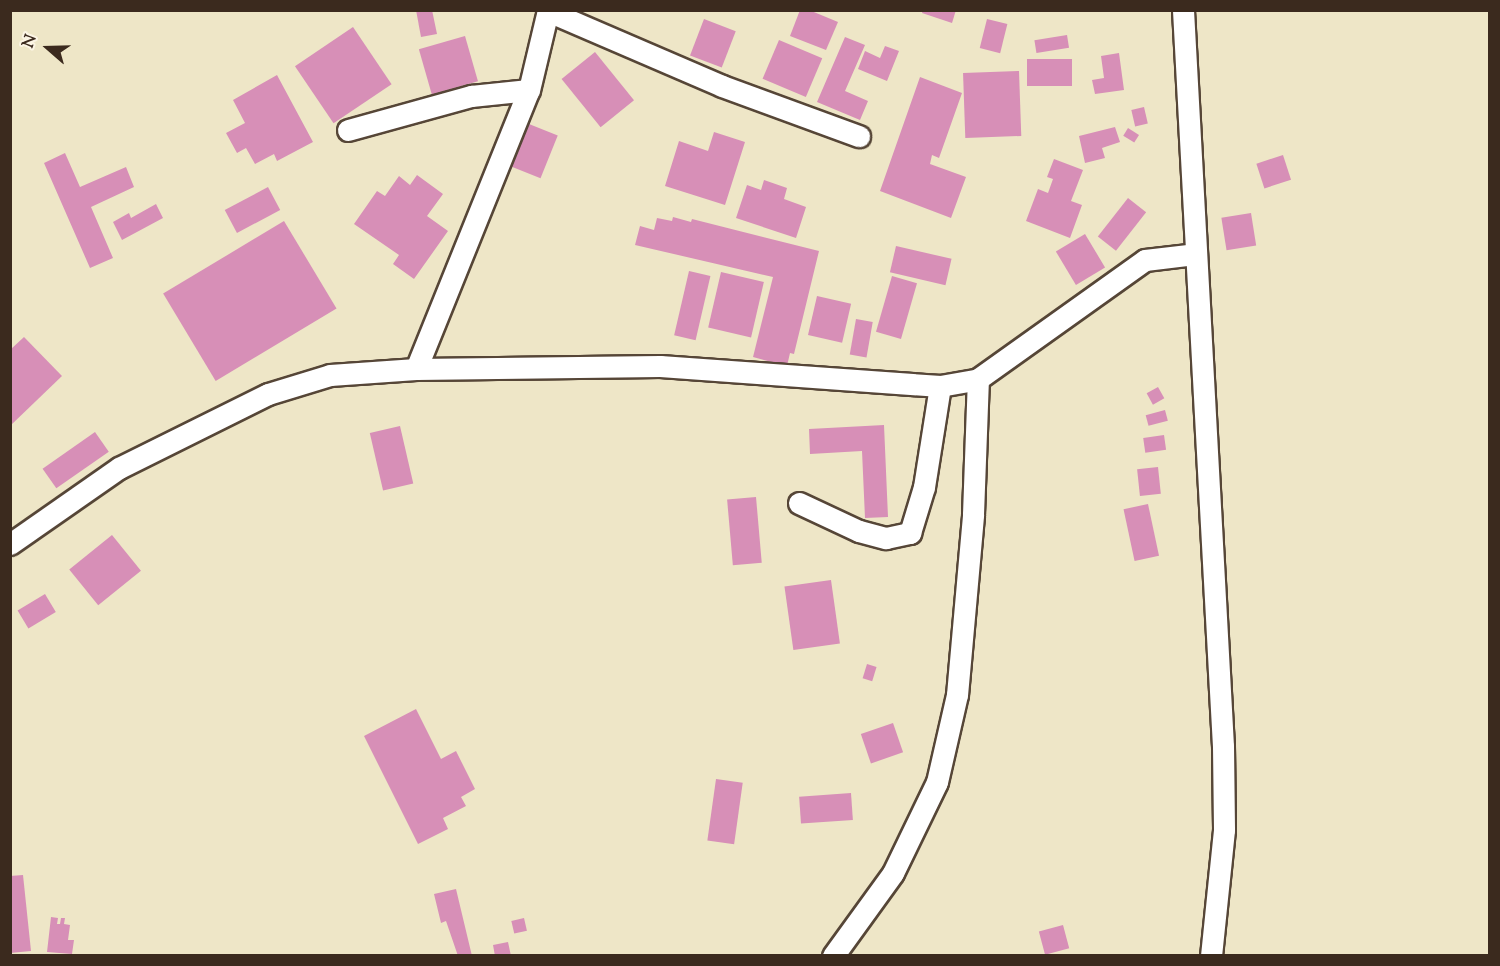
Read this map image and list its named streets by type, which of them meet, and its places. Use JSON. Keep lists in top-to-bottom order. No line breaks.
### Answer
{"north":"left"}
